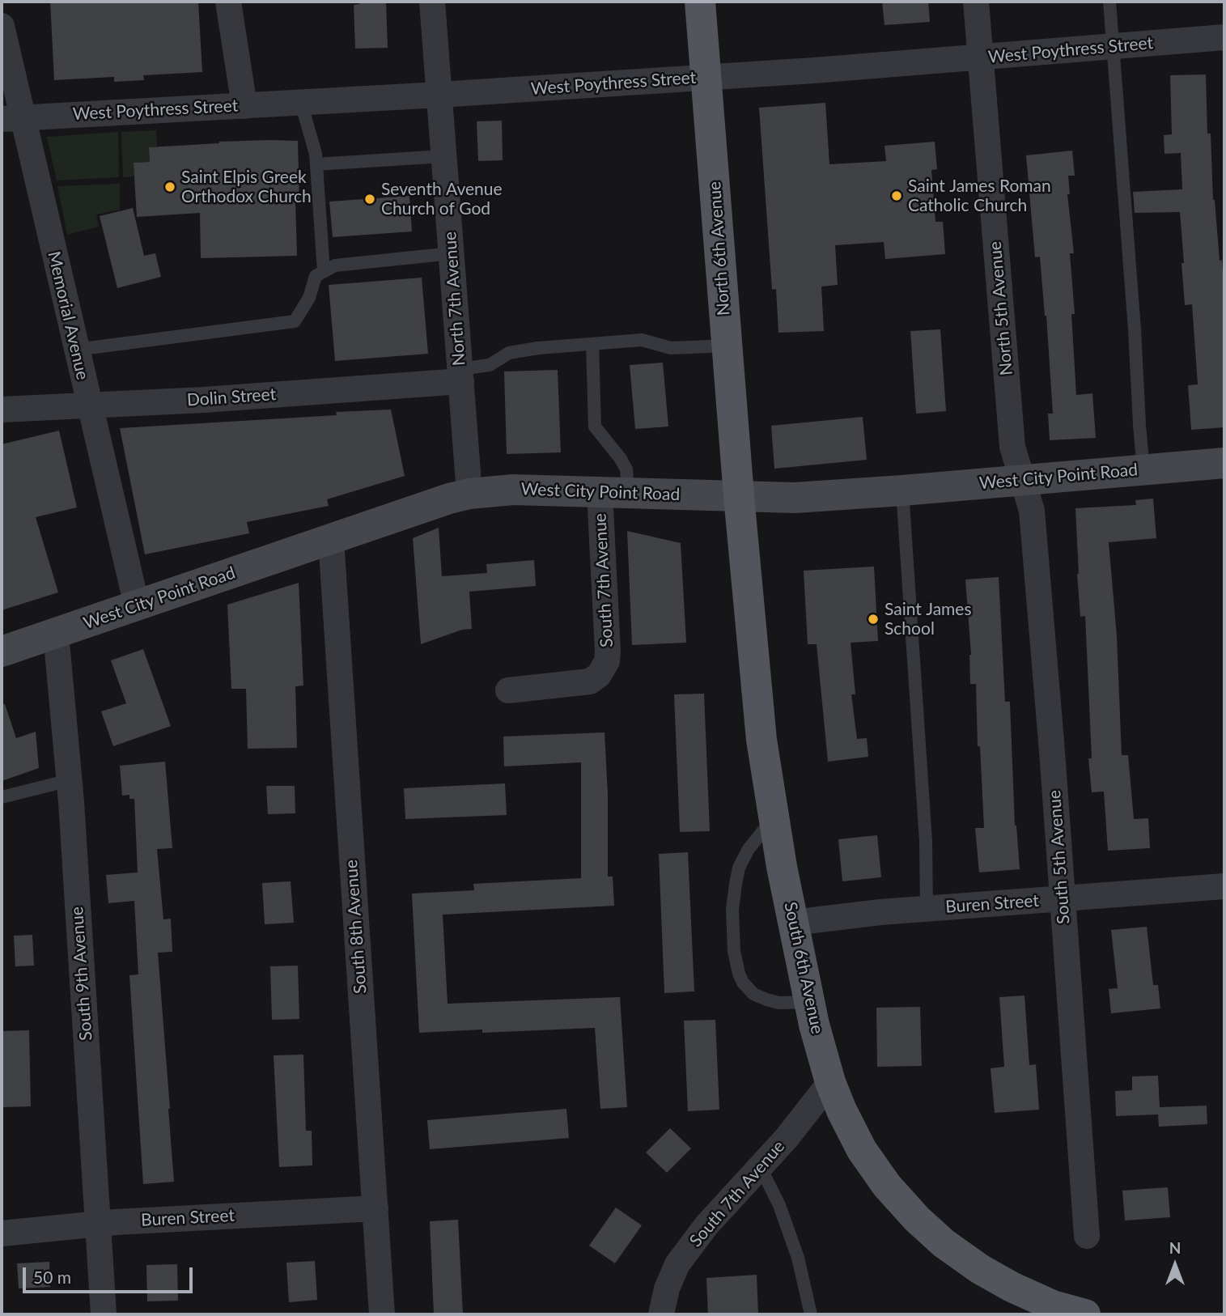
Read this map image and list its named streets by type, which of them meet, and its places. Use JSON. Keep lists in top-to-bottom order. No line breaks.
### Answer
{"streets":{"main road":["North 6th Avenue","South 6th Avenue"],"street":["West Poythress Street","North 7th Avenue","North 5th Avenue","Memorial Avenue","Dolin Street","West City Point Road","South 7th Avenue","South 5th Avenue","Buren Street","South 8th Avenue","South 9th Avenue"]},"crossings":[["West Poythress Street","North 6th Avenue"],["West Poythress Street","North 7th Avenue"],["West Poythress Street","North 5th Avenue"],["West Poythress Street","Memorial Avenue"],["North 6th Avenue","West City Point Road"],["North 6th Avenue","South 6th Avenue"],["North 7th Avenue","Dolin Street"],["North 7th Avenue","West City Point Road"],["North 5th Avenue","West City Point Road"],["North 5th Avenue","South 5th Avenue"],["Memorial Avenue","Dolin Street"],["Memorial Avenue","West City Point Road"],["West City Point Road","South 7th Avenue"],["West City Point Road","South 5th Avenue"],["West City Point Road","South 8th Avenue"],["West City Point Road","South 6th Avenue"],["West City Point Road","South 9th Avenue"],["South 7th Avenue","South 6th Avenue"],["South 5th Avenue","Buren Street"],["Buren Street","South 8th Avenue"],["Buren Street","South 6th Avenue"],["Buren Street","South 9th Avenue"]],"places":["Saint Elpis Greek Orthodox Church","Saint James Roman Catholic Church","Seventh Avenue Church of God","Saint James School"],"scale_bar":"50 m","north":"top"}
